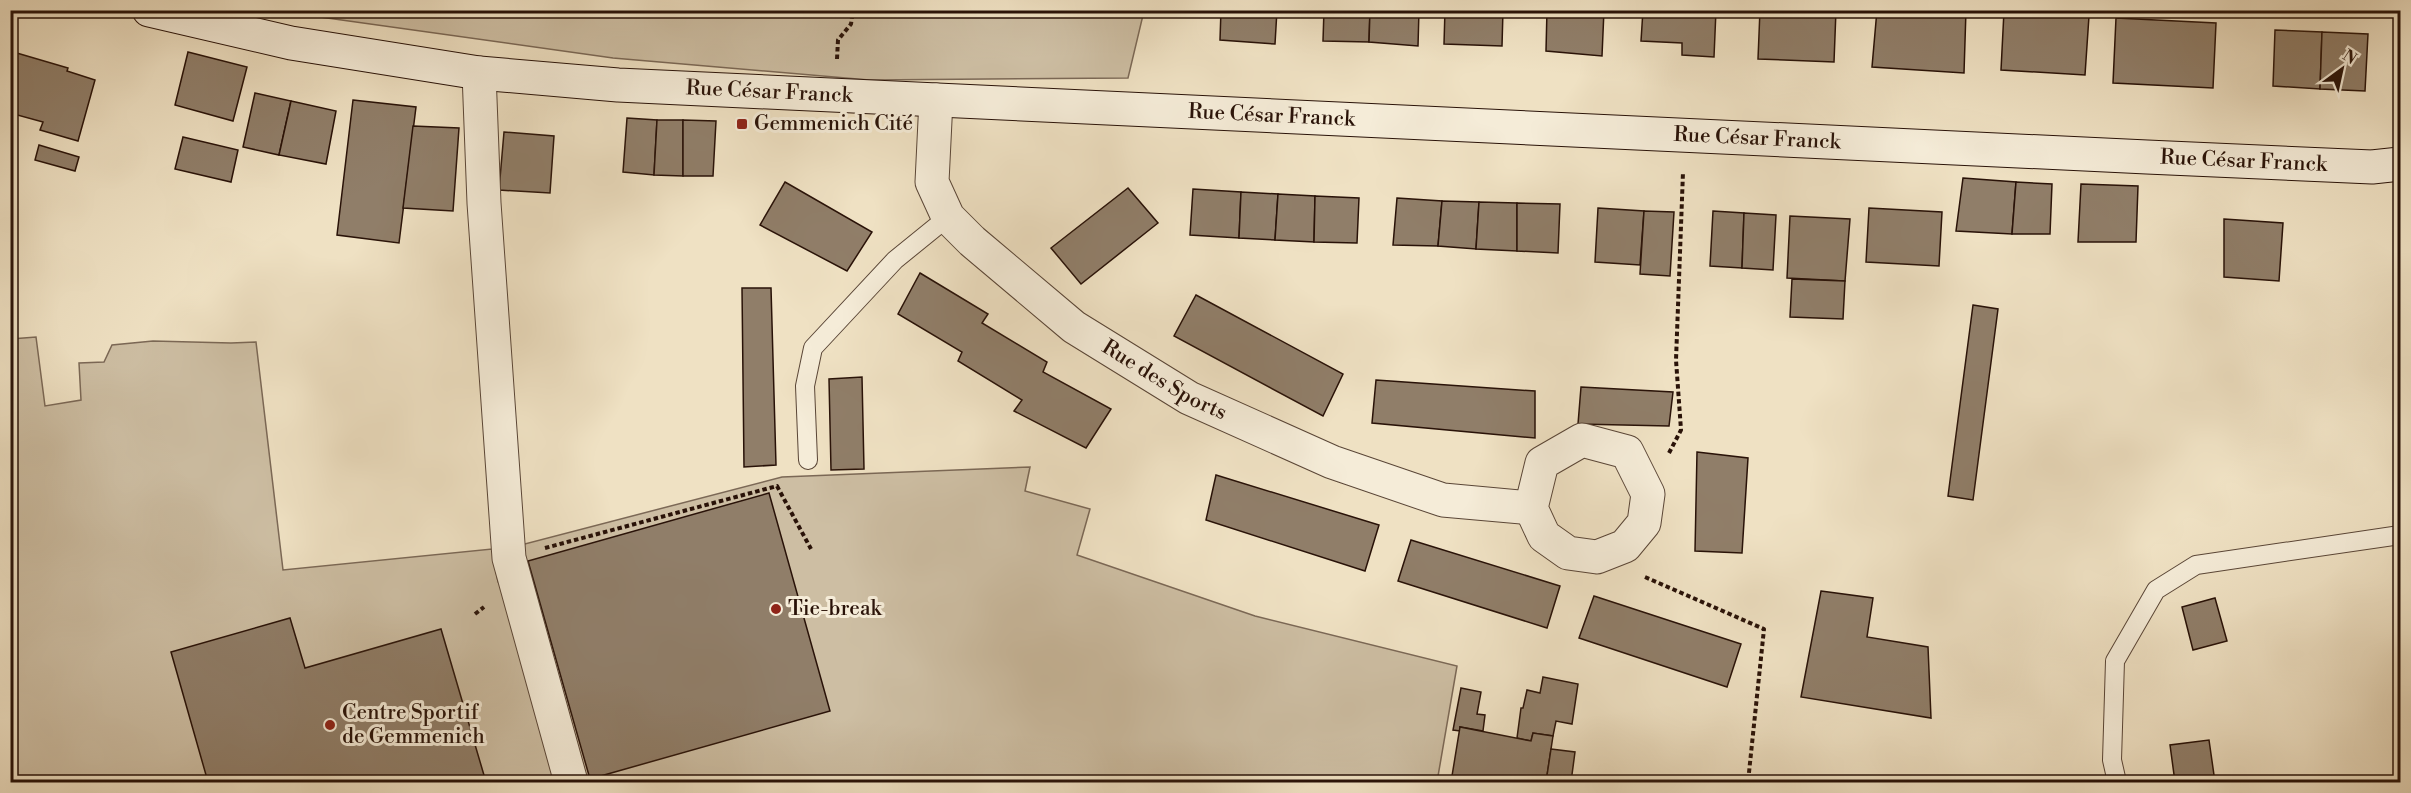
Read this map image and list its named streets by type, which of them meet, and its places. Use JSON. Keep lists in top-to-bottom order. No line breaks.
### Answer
{"streets":{"main road":["Rue César Franck","Rue des Sports"]},"crossings":[["Rue César Franck","Rue des Sports"]],"places":{"transit":["Gemmenich Cité"],"other":["Tie-break","Centre Sportif de Gemmenich"]},"north":"top right"}
